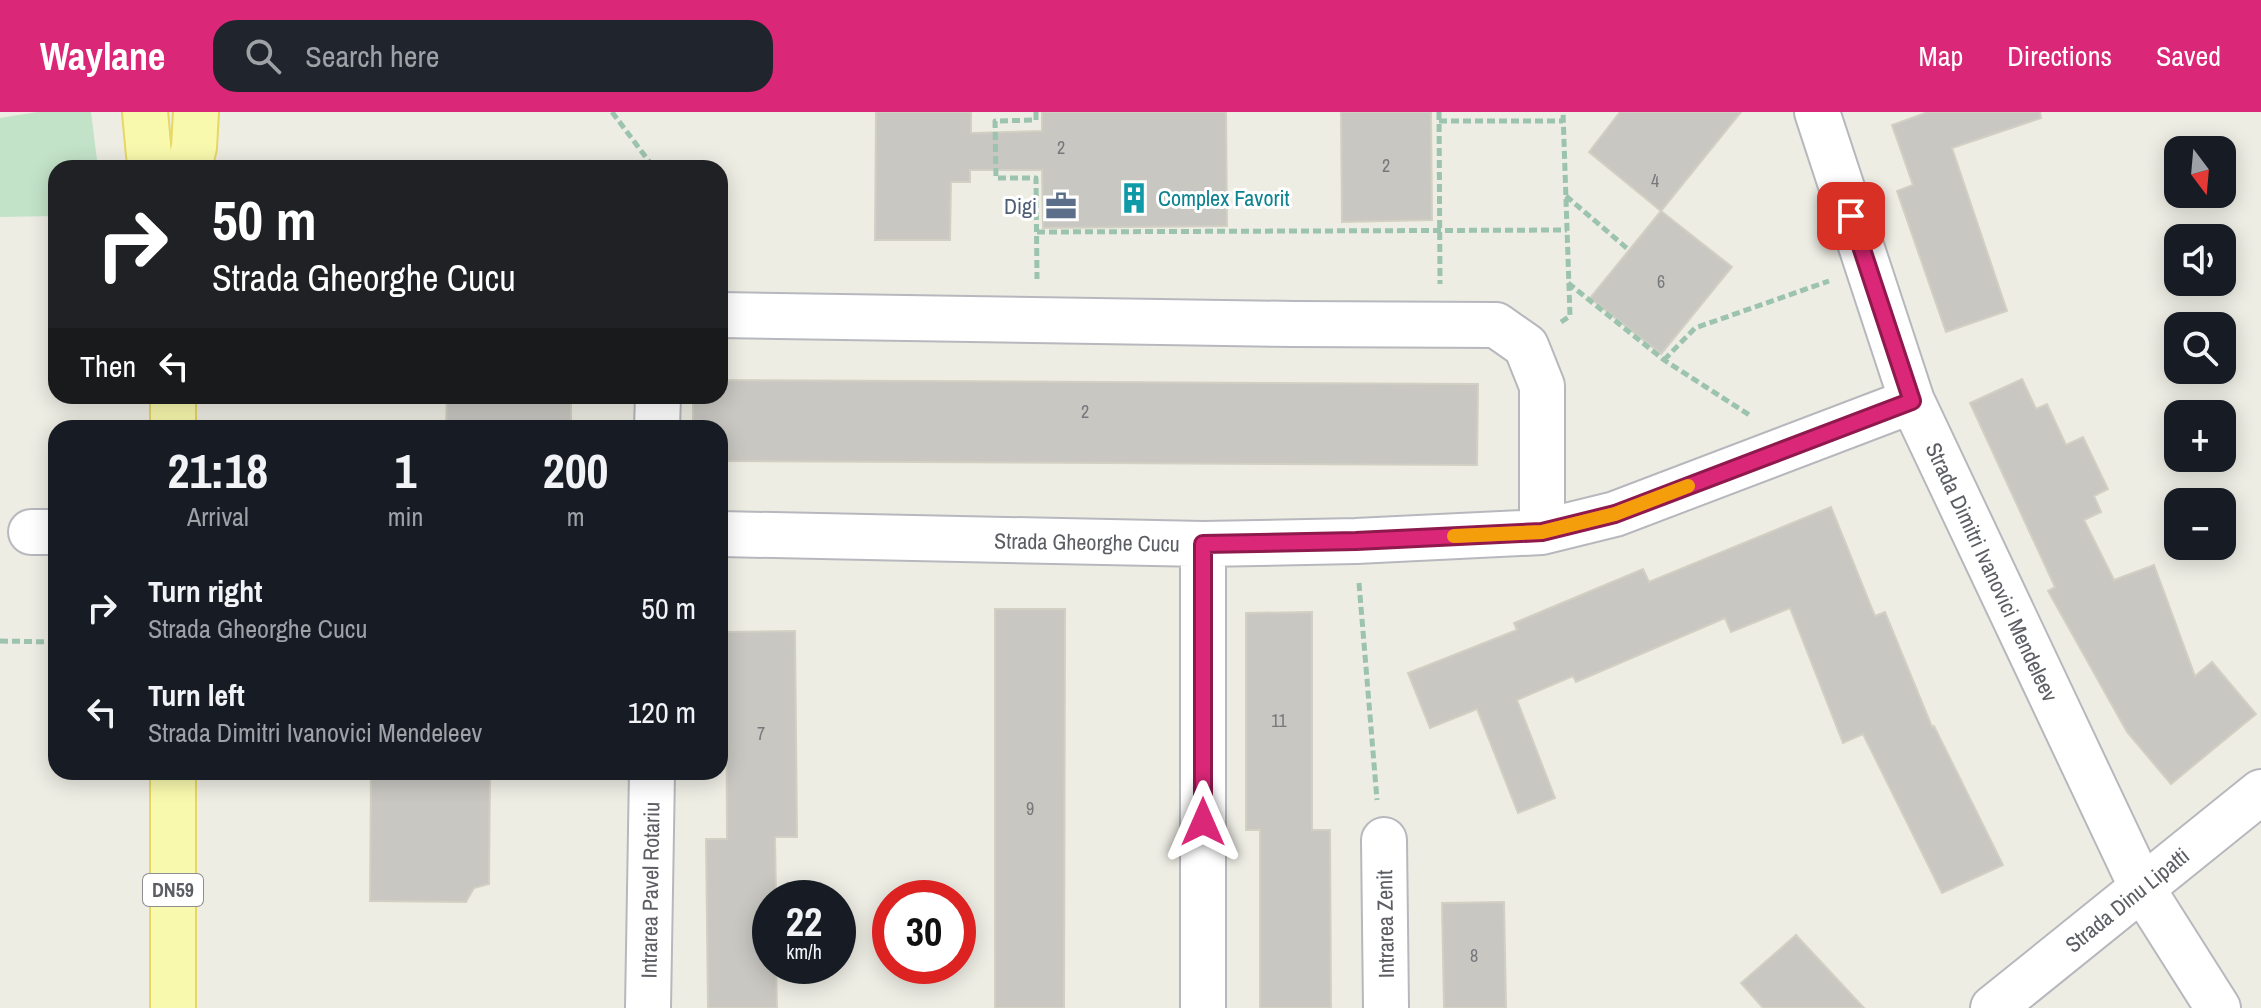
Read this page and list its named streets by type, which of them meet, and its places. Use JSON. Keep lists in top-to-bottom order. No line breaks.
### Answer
{"streets":{"main road":["DN59"],"street":["Strada Gheorghe Cucu","Strada Dimitri Ivanovici Mendeleev","Intrarea Pavel Rotariu","Strada Dinu Lipatti","Intrarea Zenit"]},"crossings":[["Strada Gheorghe Cucu","Strada Dimitri Ivanovici Mendeleev"],["Strada Dimitri Ivanovici Mendeleev","Strada Dinu Lipatti"]],"places":{"building":["Complex Favorit"],"office":["Digi"]},"house_numbers":["2","2","4","6","2","11","7","9","8"],"north":"bottom","page":{"header":"Waylane","search":"Search here","nav":["Map","Directions","Saved"],"map_buttons":["+","−"],"turn":["50 m","Strada Gheorghe Cucu"],"then":"Then","eta":["21:18","Arrival","1","min","200","m"],"list":[{"name":"Turn right","note":"Strada Gheorghe Cucu","value":"50 m"},{"name":"Turn left","note":"Strada Dimitri Ivanovici Mendeleev","value":"120 m"}],"speed":"22 km/h","limit":"30"}}
